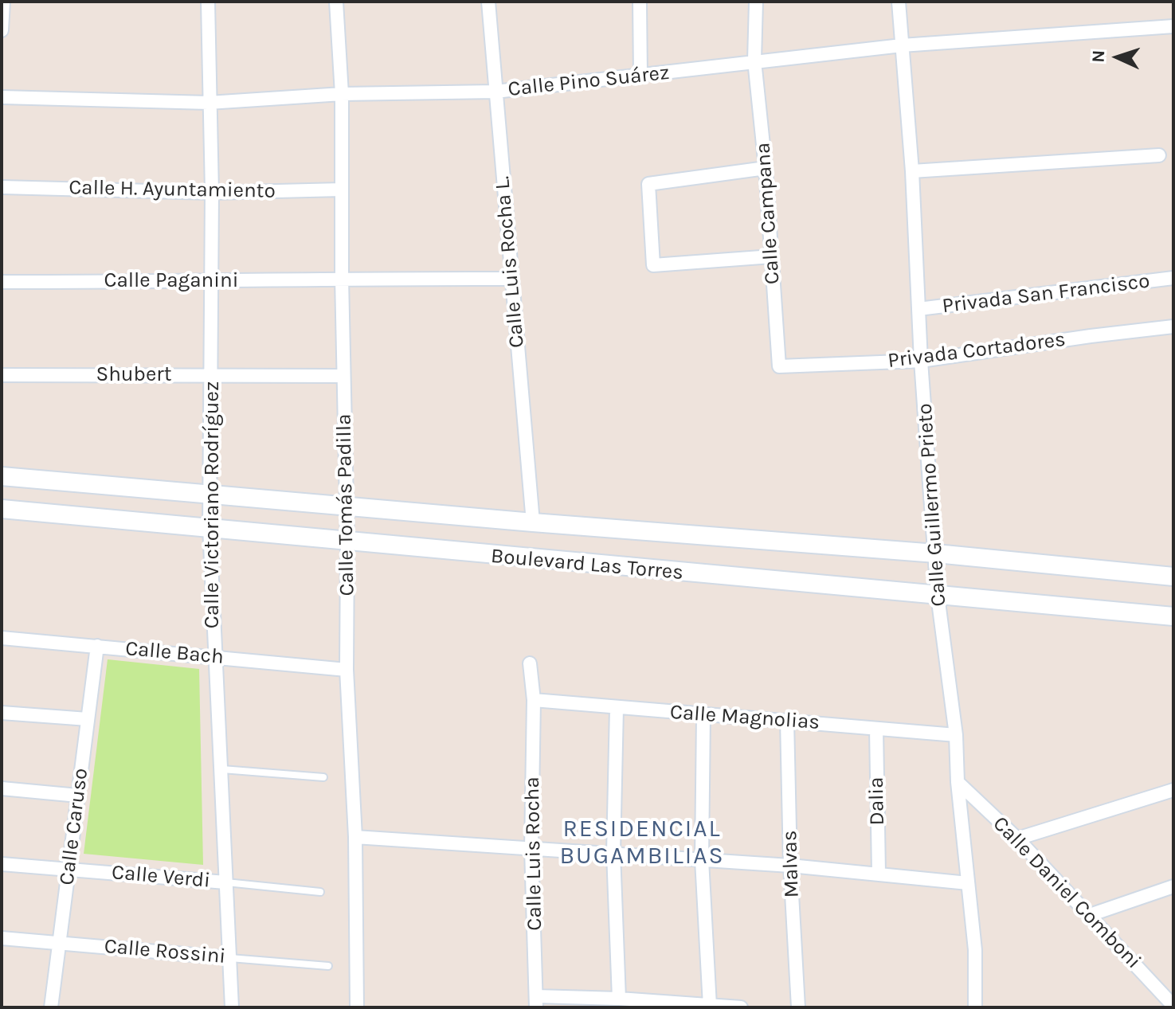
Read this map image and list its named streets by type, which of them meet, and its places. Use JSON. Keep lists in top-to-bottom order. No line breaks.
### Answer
{"streets":{"street":["Calle Pino Suárez","Calle H. Ayuntamiento","Calle Campana","Calle Luis Rocha L.","Calle Paganini","Privada San Francisco","Privada Cortadores","Shubert","Calle Victoriano Rodríguez","Calle Tomás Padilla","Calle Guillermo Prieto","Boulevard Las Torres","Calle Bach","Calle Magnolias","Dalia","Calle Caruso","Calle Luis Rocha","Malvas","Calle Verdi","Calle Daniel Comboni","Calle Rossini"]},"crossings":[["Calle Pino Suárez","Calle Campana"],["Calle Pino Suárez","Calle Luis Rocha L."],["Calle Pino Suárez","Calle Victoriano Rodríguez"],["Calle Pino Suárez","Calle Tomás Padilla"],["Calle Pino Suárez","Calle Guillermo Prieto"],["Calle H. Ayuntamiento","Calle Victoriano Rodríguez"],["Calle H. Ayuntamiento","Calle Tomás Padilla"],["Calle Campana","Privada Cortadores"],["Calle Luis Rocha L.","Calle Paganini"],["Calle Luis Rocha L.","Boulevard Las Torres"],["Calle Paganini","Calle Victoriano Rodríguez"],["Calle Paganini","Calle Tomás Padilla"],["Privada San Francisco","Calle Guillermo Prieto"],["Privada Cortadores","Calle Guillermo Prieto"],["Shubert","Calle Victoriano Rodríguez"],["Shubert","Calle Tomás Padilla"],["Calle Victoriano Rodríguez","Boulevard Las Torres"],["Calle Victoriano Rodríguez","Calle Bach"],["Calle Victoriano Rodríguez","Calle Verdi"],["Calle Victoriano Rodríguez","Calle Rossini"],["Calle Tomás Padilla","Boulevard Las Torres"],["Calle Tomás Padilla","Calle Bach"],["Calle Guillermo Prieto","Boulevard Las Torres"],["Calle Guillermo Prieto","Calle Magnolias"],["Calle Guillermo Prieto","Calle Daniel Comboni"],["Calle Bach","Calle Caruso"],["Calle Magnolias","Dalia"],["Calle Magnolias","Calle Luis Rocha"],["Calle Magnolias","Malvas"],["Calle Caruso","Calle Verdi"],["Calle Caruso","Calle Rossini"]],"districts":["RESIDENCIAL BUGAMBILIAS"],"north":"left"}
